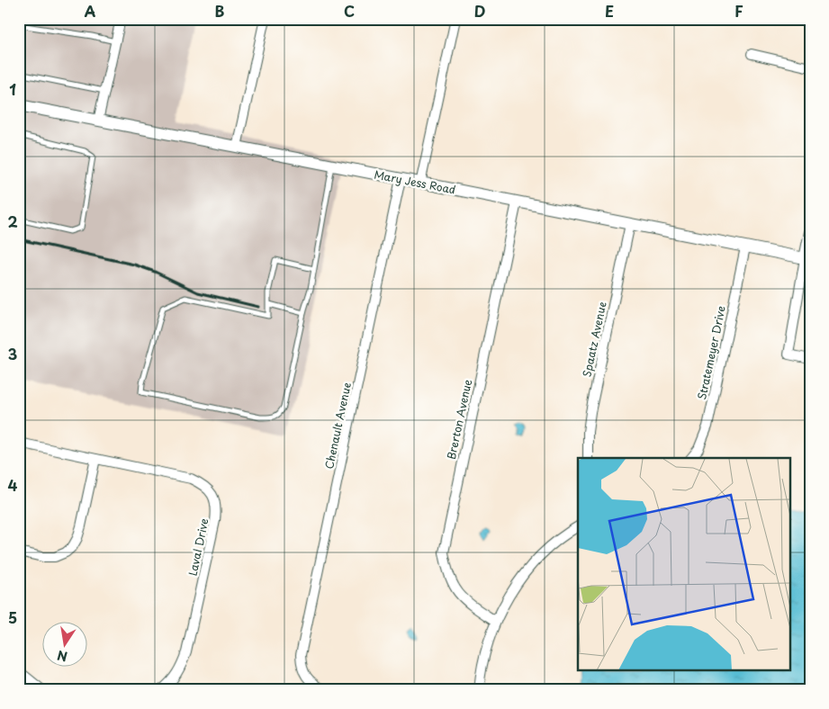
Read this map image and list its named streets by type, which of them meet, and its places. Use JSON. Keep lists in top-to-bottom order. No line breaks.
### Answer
{"streets":{"street":["Mary Jess Road","Spaatz Avenue","Stratemeyer Drive","Brerton Avenue","Chenault Avenue","Laval Drive"]},"crossings":[["Mary Jess Road","Spaatz Avenue"],["Mary Jess Road","Stratemeyer Drive"],["Mary Jess Road","Brerton Avenue"],["Mary Jess Road","Chenault Avenue"]],"north":"bottom","grid":{"columns":["A","B","C","D","E","F"],"rows":["1","2","3","4","5"]}}
